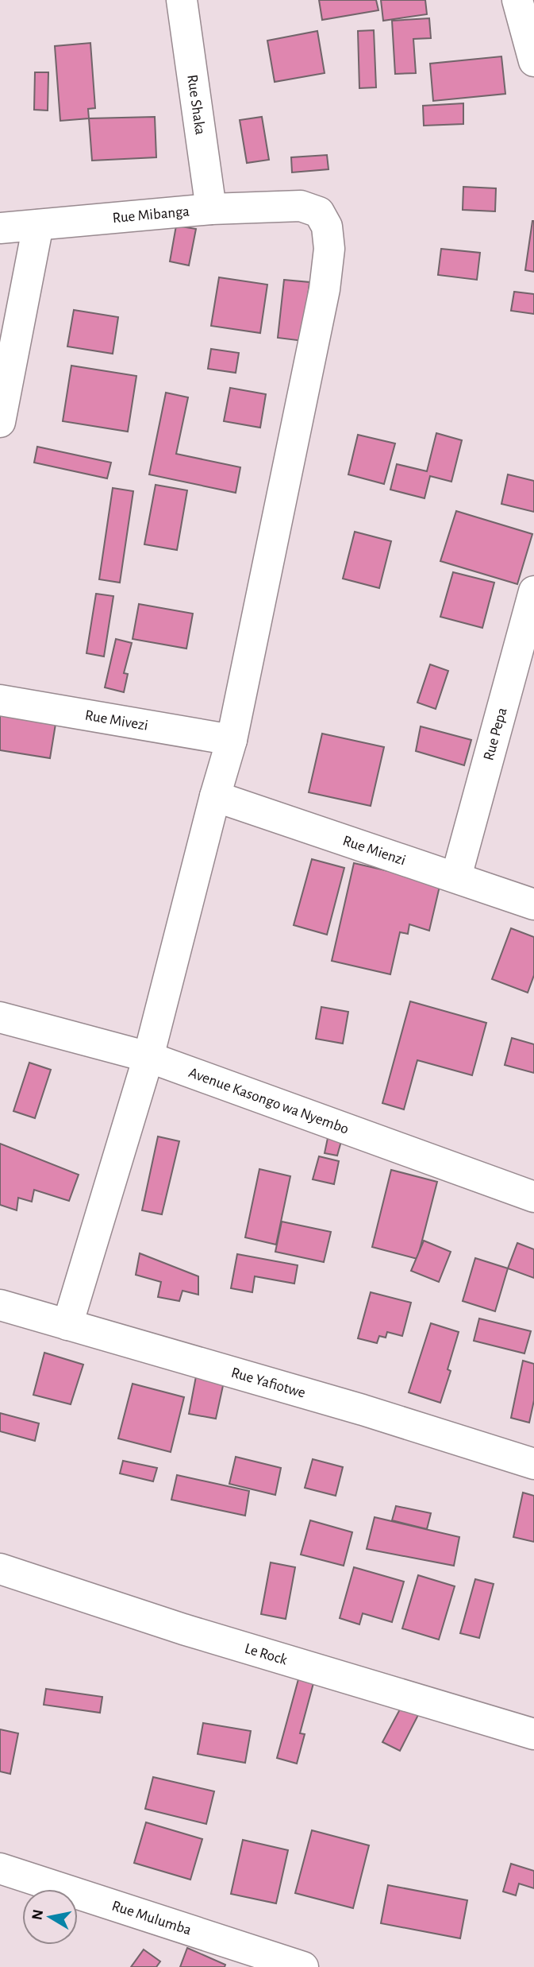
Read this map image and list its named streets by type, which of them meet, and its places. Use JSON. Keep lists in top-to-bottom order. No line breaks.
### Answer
{"streets":{"street":["Rue Shaka","Rue Mibanga","Rue Mivezi","Rue Pepa","Rue Mienzi","Avenue Kasongo wa Nyembo","Rue Yafiotwe","Le Rock","Rue Mulumba"]},"crossings":[["Rue Shaka","Rue Mibanga"],["Rue Mibanga","Rue Mivezi"],["Rue Pepa","Rue Mienzi"]],"north":"left"}
